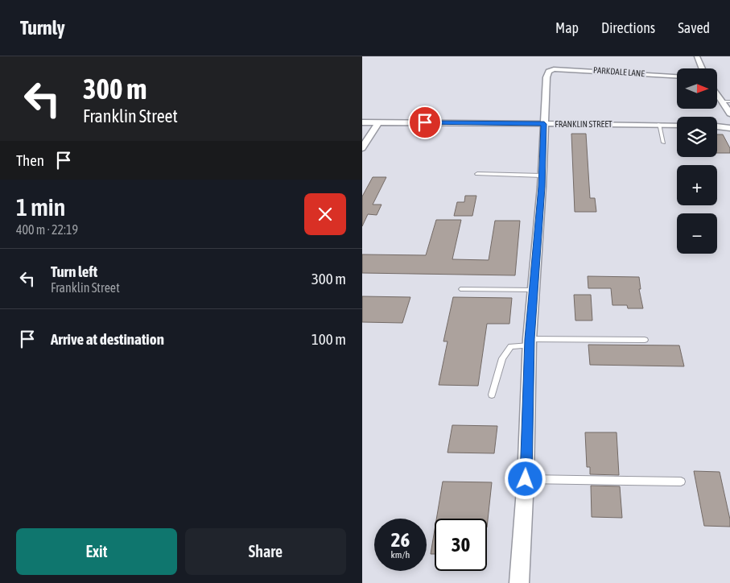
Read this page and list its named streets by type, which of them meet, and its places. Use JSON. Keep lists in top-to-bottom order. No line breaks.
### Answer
{"streets":{"street":["PARKDALE LANE","FRANKLIN STREET"]},"crossings":[["PARKDALE LANE","FRANKLIN STREET"]],"north":"right","page":{"header":"Turnly","nav":["Map","Directions","Saved"],"turn":["300 m","Franklin Street"],"map_buttons":["+","−"],"then":"Then","heading":["1 min","400 m · 22:19"],"list":[{"name":"Turn left","note":"Franklin Street","value":"300 m"},{"name":"Arrive at destination","value":"100 m"}],"speed":"26 km/h","limit":"30","buttons":["Exit","Share"]}}
